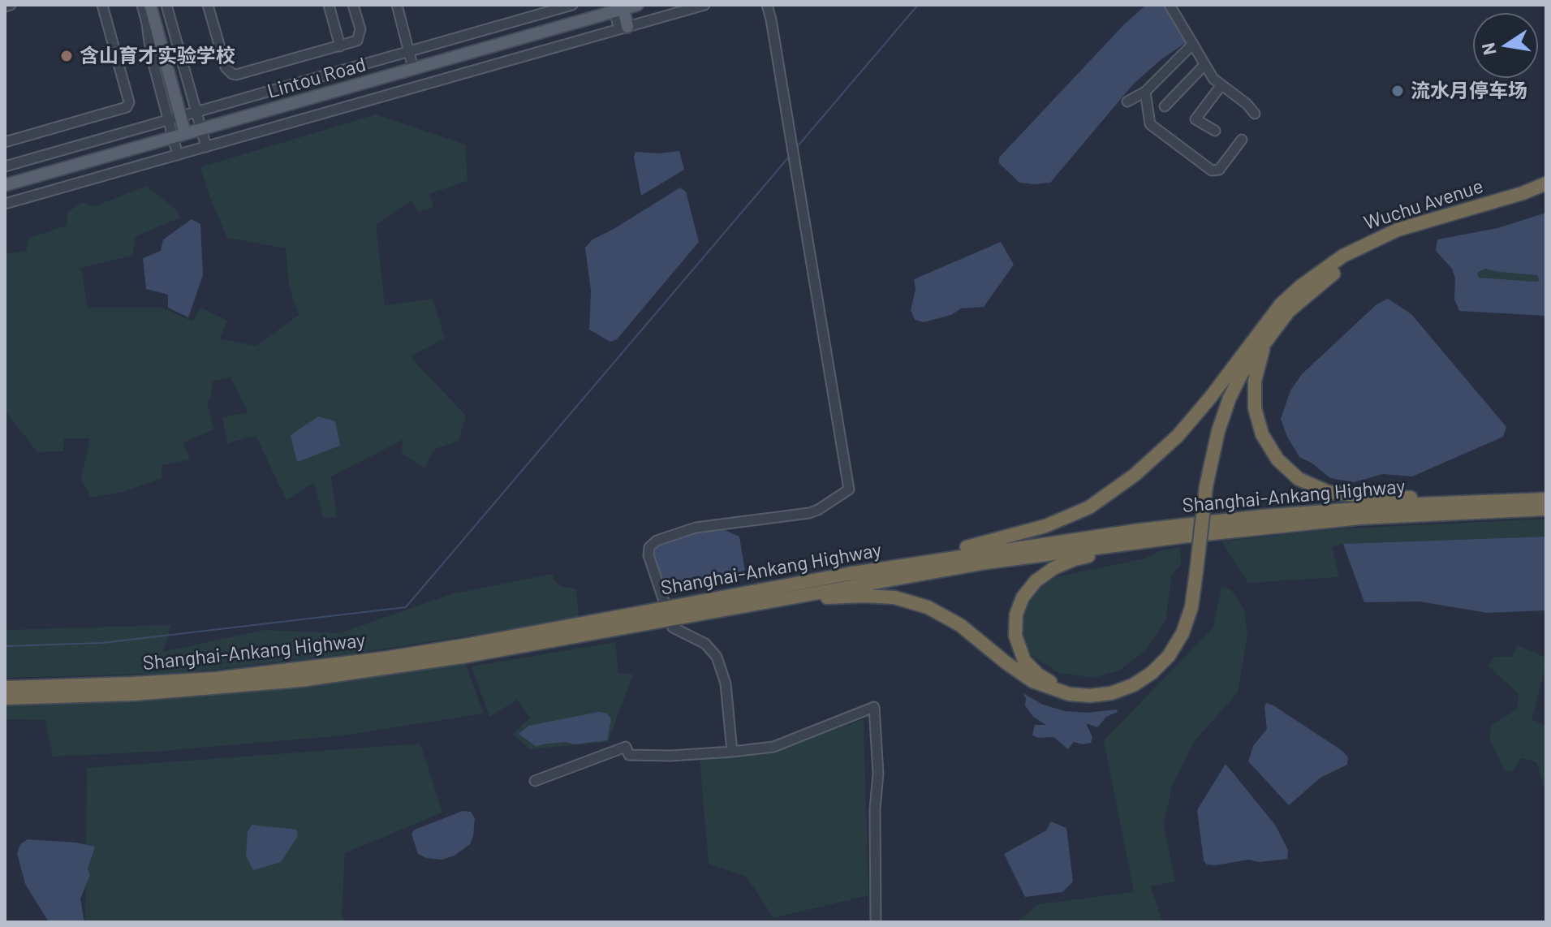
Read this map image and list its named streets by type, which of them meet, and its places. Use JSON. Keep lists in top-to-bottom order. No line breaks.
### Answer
{"streets":{"highway":["Wuchu Avenue","Shanghai-Ankang Highway"],"main road":["Lintou Road"]},"places":["含山育才实验学校","流水月停车场"],"north":"left"}
